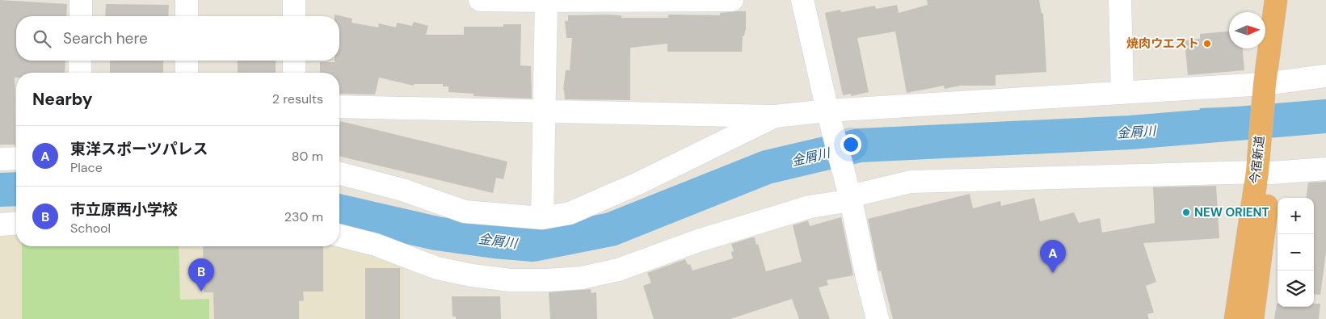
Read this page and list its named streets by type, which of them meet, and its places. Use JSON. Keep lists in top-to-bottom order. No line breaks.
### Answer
{"streets":{"highway":["今宿新道"]},"water":["金屑川"],"places":["焼肉ウエスト","NEW ORIENT"],"north":"right","page":{"search":"Search here","heading":["Nearby","2 results"],"list":[{"mark":"A","name":"東洋スポーツパレス","note":"Place","value":"80 m"},{"mark":"B","name":"市立原西小学校","note":"School","value":"230 m"}],"map_buttons":["+","−"],"pins":["A","B"]}}
